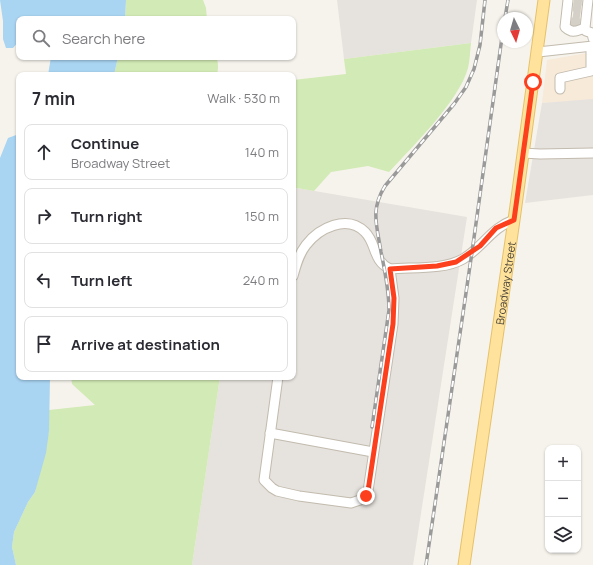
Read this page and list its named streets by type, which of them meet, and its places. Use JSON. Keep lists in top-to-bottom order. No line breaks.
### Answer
{"streets":{"main road":["Broadway Street"]},"north":"bottom","page":{"search":"Search here","heading":["7 min","Walk · 530 m"],"list":[["Continue","Broadway Street","140 m"],["Turn right","150 m"],["Turn left","240 m"],"Arrive at destination"],"map_buttons":["+","−"]}}
